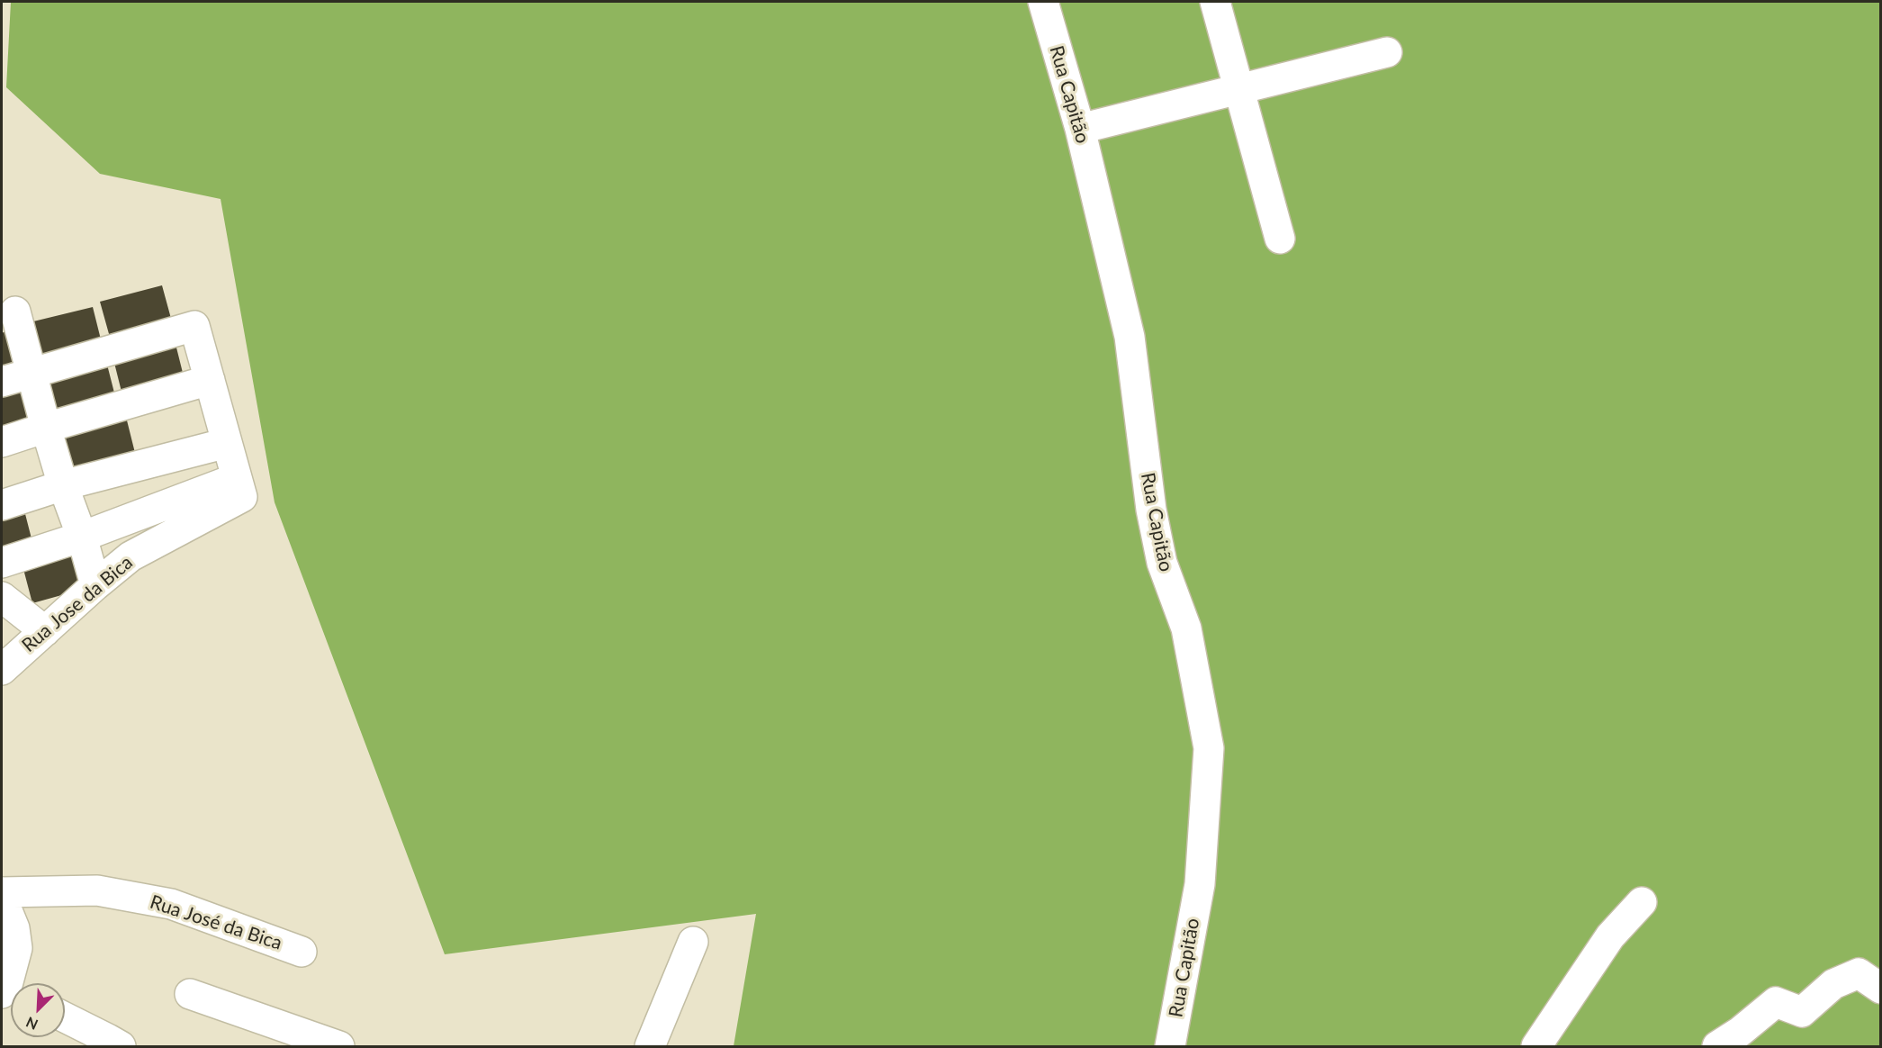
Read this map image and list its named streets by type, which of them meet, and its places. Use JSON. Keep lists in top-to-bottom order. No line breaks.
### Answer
{"streets":{"street":["Rua Capitão","Rua Jose da Bica","Rua José da Bica"]},"north":"bottom left"}
